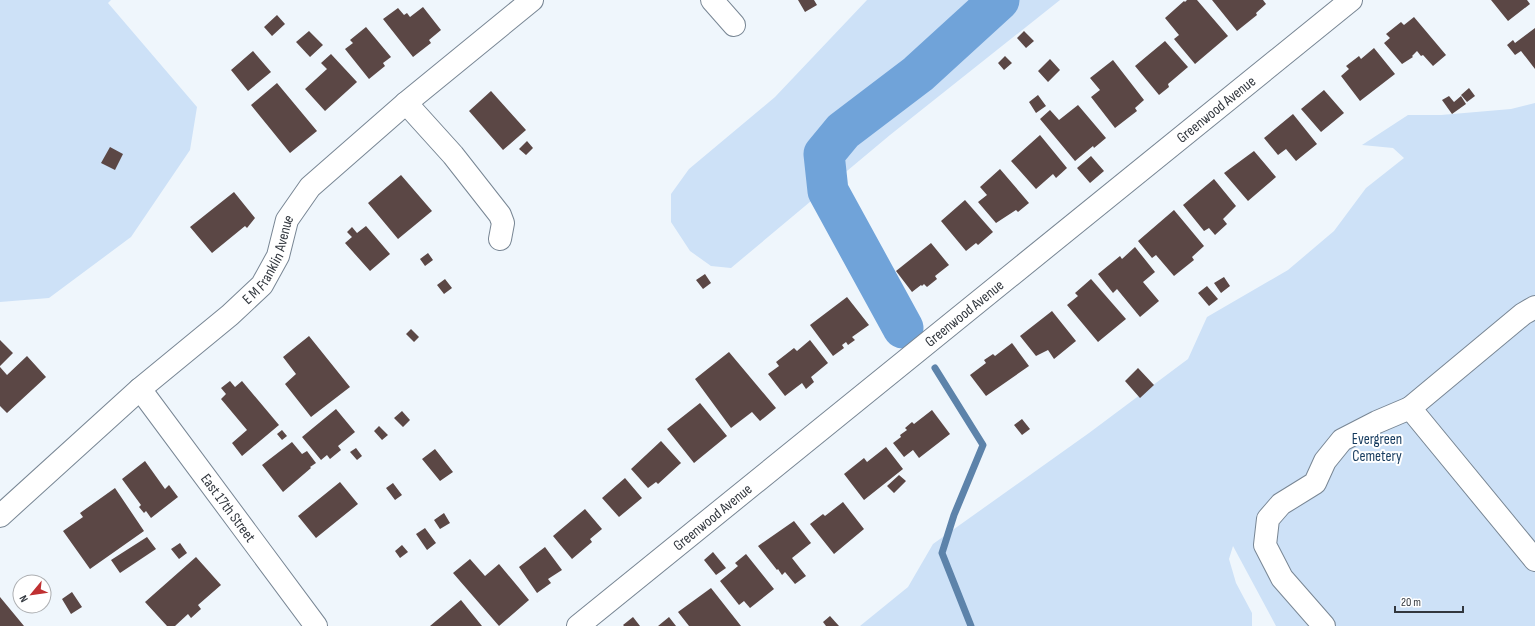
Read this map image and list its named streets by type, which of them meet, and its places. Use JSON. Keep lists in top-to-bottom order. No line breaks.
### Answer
{"streets":{"street":["Greenwood Avenue","E M Franklin Avenue","East 17th Street"]},"crossings":[["E M Franklin Avenue","East 17th Street"]],"parks":["Evergreen Cemetery"],"scale_bar":"20 m","north":"bottom left"}
